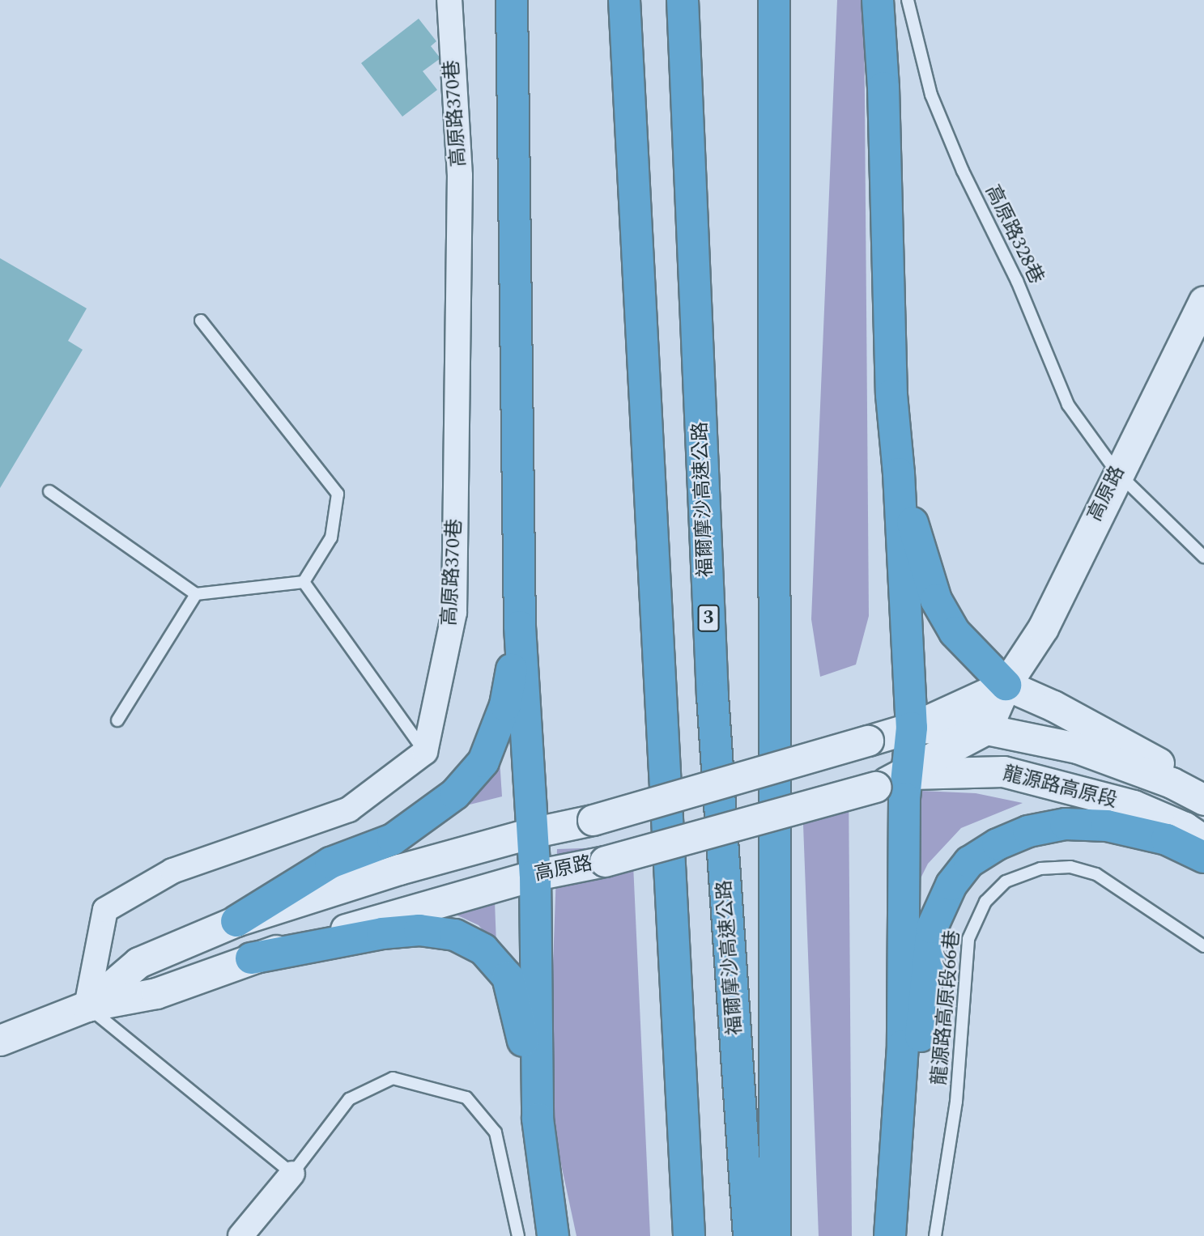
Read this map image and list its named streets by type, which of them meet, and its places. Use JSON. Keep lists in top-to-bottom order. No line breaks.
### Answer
{"streets":{"highway":["福爾摩沙高速公路","3"],"street":["高原路370巷","高原路","龍源路高原段"],"lane":["高原路328巷","龍源路高原段66巷"]},"crossings":[["高原路328巷","高原路"],["高原路","龍源路高原段"]]}
